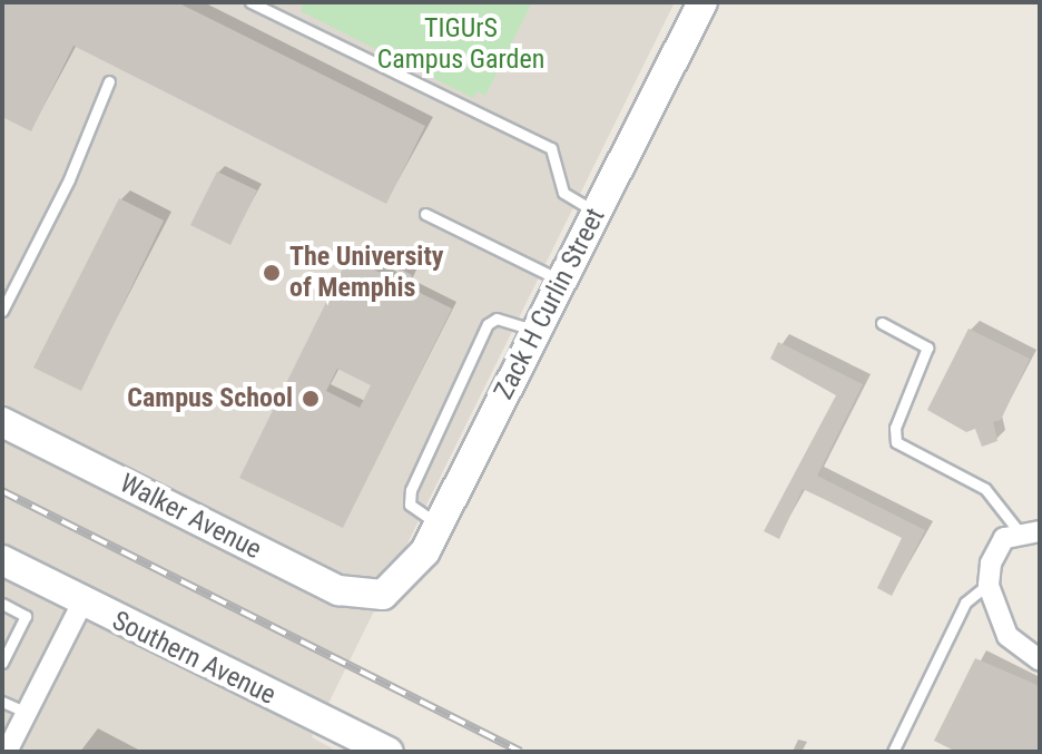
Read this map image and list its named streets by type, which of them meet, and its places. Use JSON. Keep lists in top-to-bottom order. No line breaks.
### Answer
{"streets":{"street":["Zack H Curlin Street","Walker Avenue","Southern Avenue"]},"crossings":[["Zack H Curlin Street","Walker Avenue"]],"parks":["TIGUrS Campus Garden"],"places":["The University of Memphis","Campus School"]}
